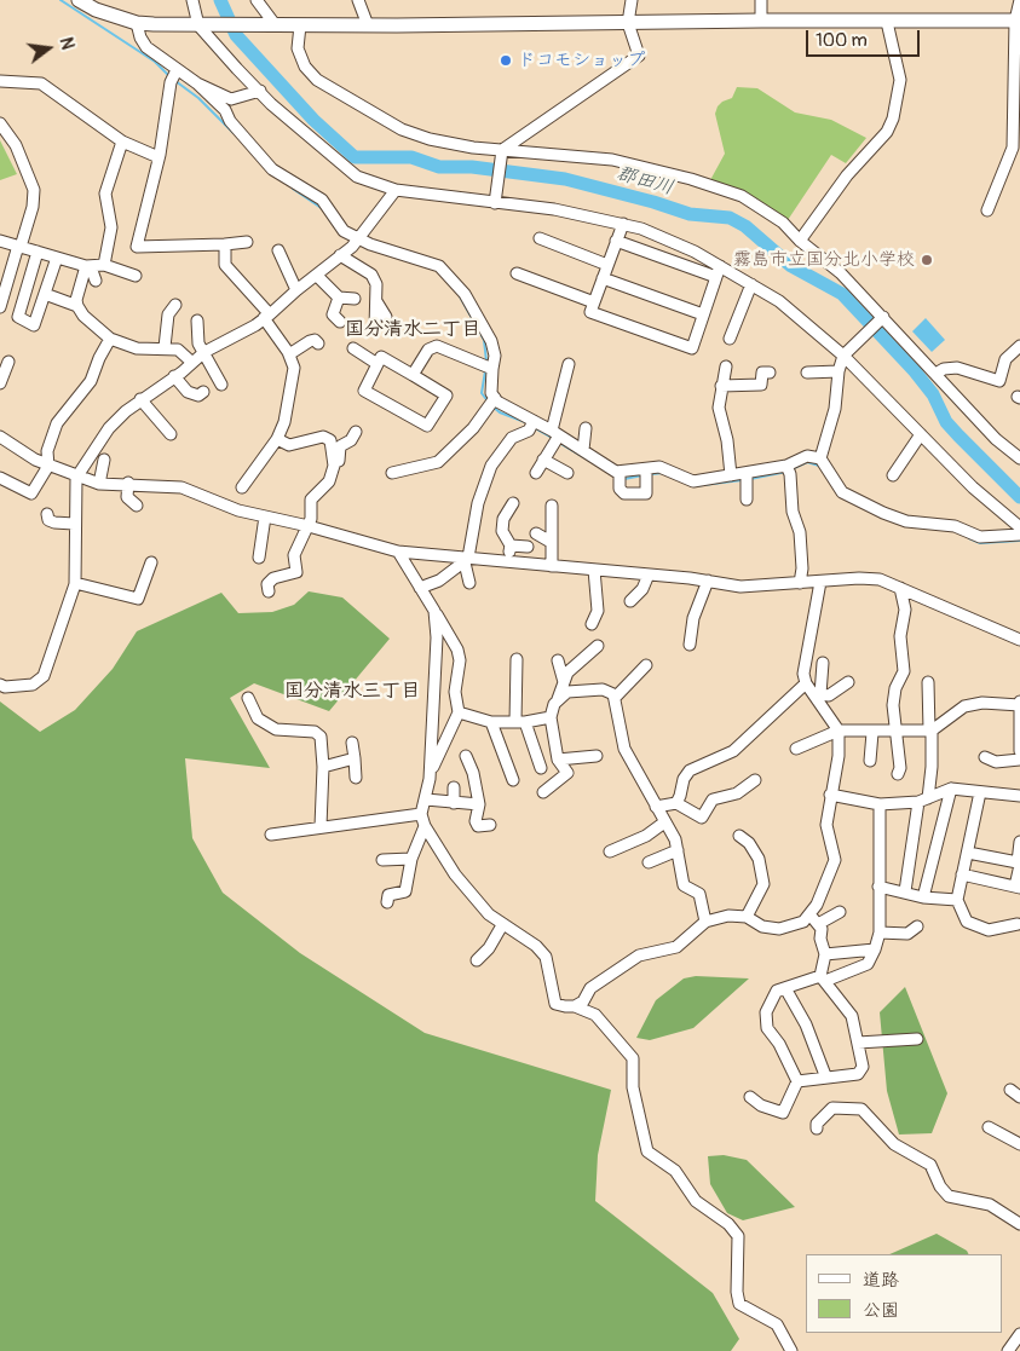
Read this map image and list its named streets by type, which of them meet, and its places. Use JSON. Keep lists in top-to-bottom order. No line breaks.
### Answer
{"districts":["国分清水二丁目","国分清水三丁目"],"water":["郡田川"],"places":["ドコモショップ","霧島市立国分北小学校"],"legend":["道路","公園"],"scale_bar":"100 m","north":"right"}
